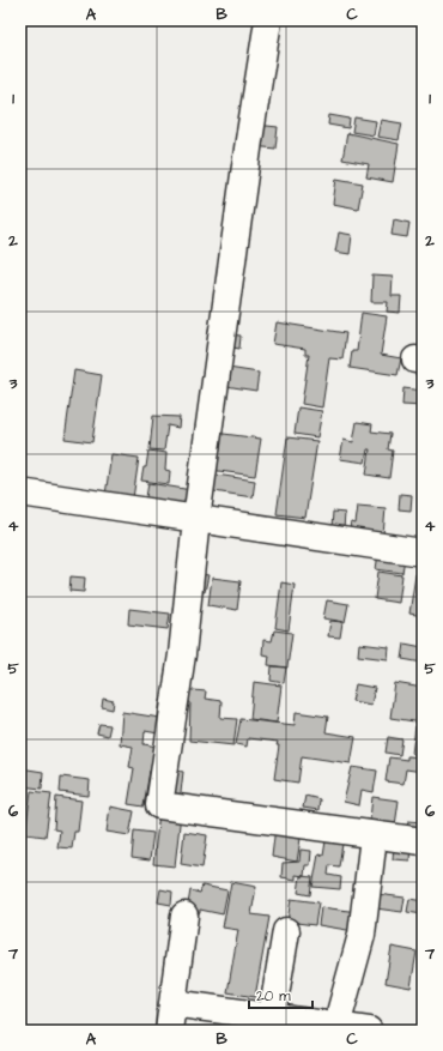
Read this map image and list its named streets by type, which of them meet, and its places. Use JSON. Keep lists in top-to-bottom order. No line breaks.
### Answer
{"scale_bar":"20 m","grid":{"columns":["A","B","C"],"rows":["1","2","3","4","5","6","7"]}}
